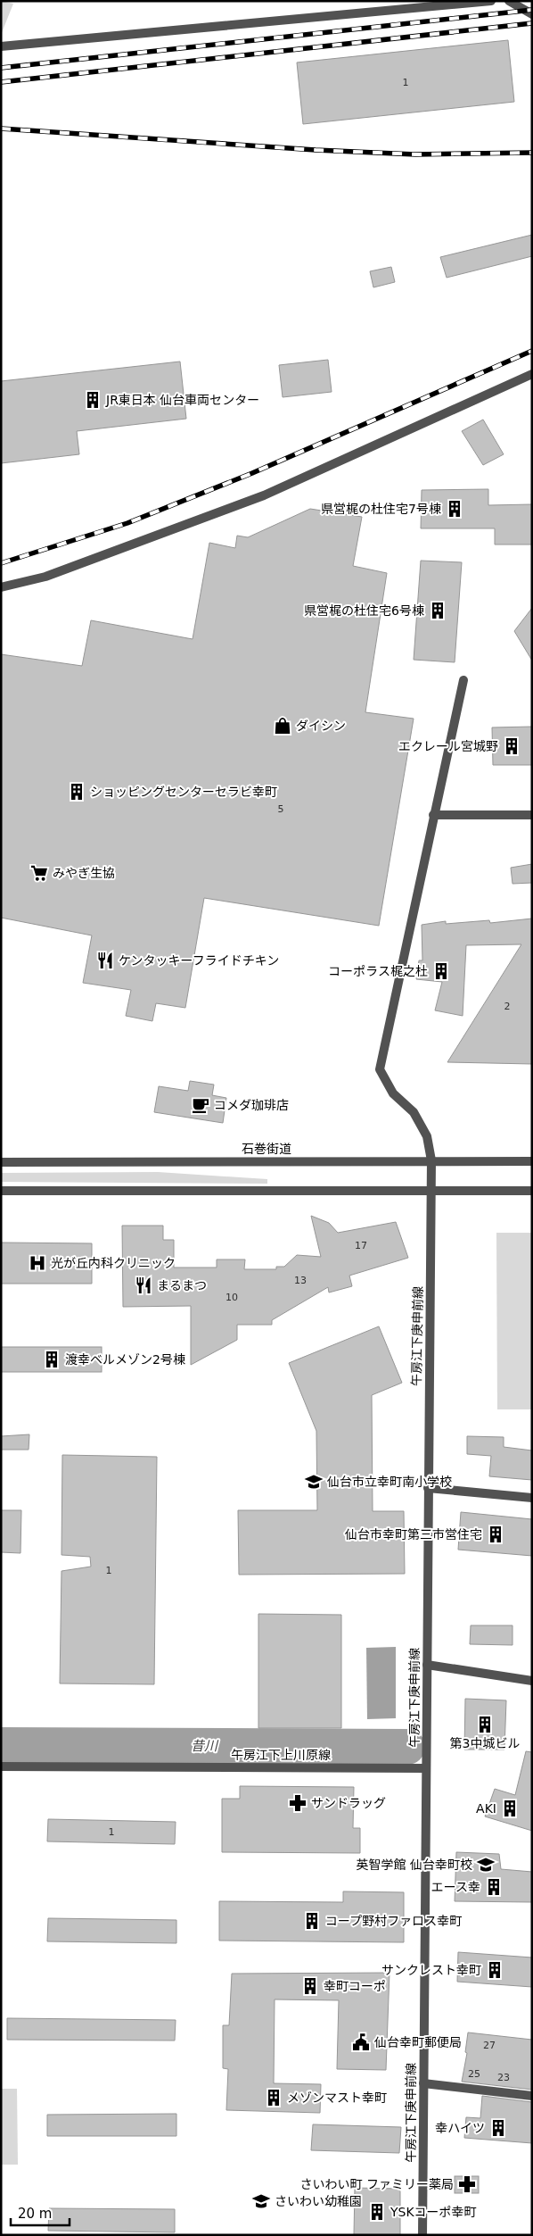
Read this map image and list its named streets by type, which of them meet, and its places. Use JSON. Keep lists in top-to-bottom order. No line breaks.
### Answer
{"streets":{"street":["石巻街道","午房江下庚申前線","午房江下上川原線"]},"crossings":[["石巻街道","午房江下庚申前線"],["午房江下庚申前線","午房江下上川原線"]],"water":["昔川"],"places":{"building":["JR東日本 仙台車両センター","県営梶の杜住宅7号棟","県営梶の杜住宅6号棟","エクレール宮城野","ショッピングセンターセラビ幸町","コーポラス梶之杜","渡幸ベルメゾン2号棟","仙台市幸町第三市営住宅","第3中城ビル","AKI","エース幸","コープ野村ファロス幸町","サンクレスト幸町","幸町コーポ","メゾンマスト幸町","幸ハイツ","YSKコーポ幸町"],"shop":["ダイシン"],"supermarket":["みやぎ生協"],"restaurant":["ケンタッキーフライドチキン","まるまつ"],"cafe":["コメダ珈琲店"],"hospital":["光が丘内科クリニック"],"school or university":["仙台市立幸町南小学校","英智学館 仙台幸町校","さいわい幼稚園"],"pharmacy":["サンドラッグ","さいわい町 ファミリー薬局"],"public building":["仙台幸町郵便局"]},"house_numbers":["1","5","2","17","13","10","1","1","27","25","23"],"scale_bar":"20 m"}
